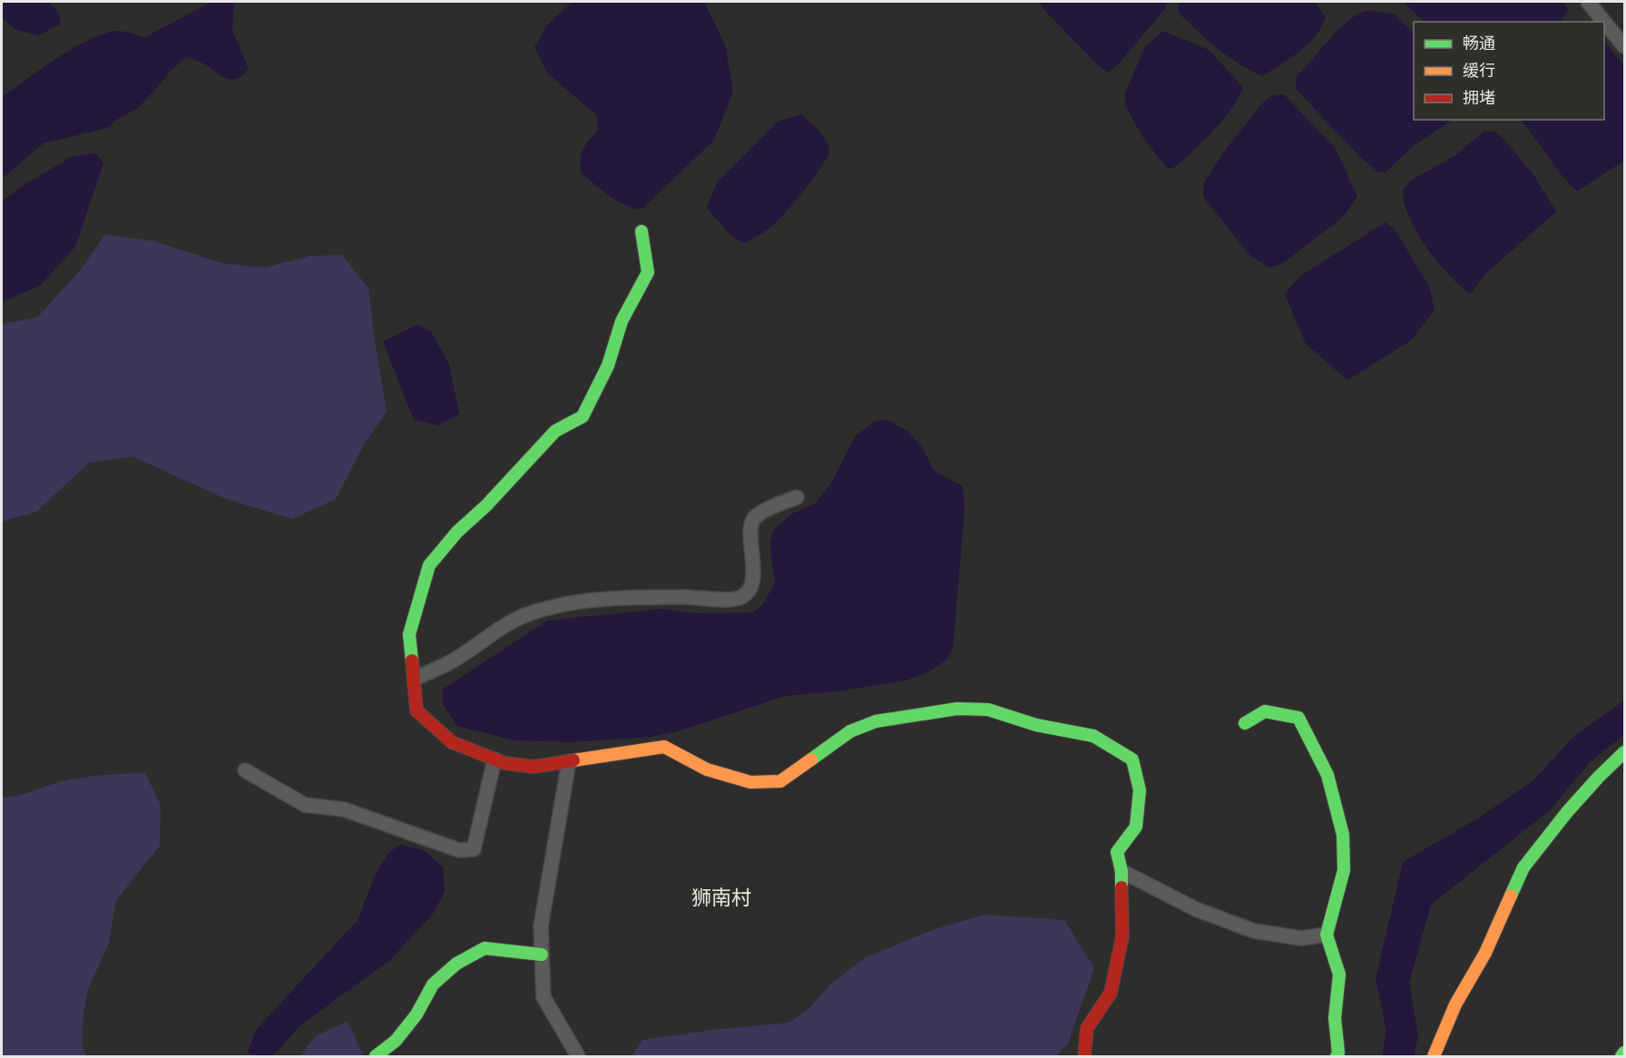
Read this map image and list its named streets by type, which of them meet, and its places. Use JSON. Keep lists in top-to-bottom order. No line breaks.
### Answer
{"districts":["狮南村"],"legend":["畅通","缓行","拥堵"]}
